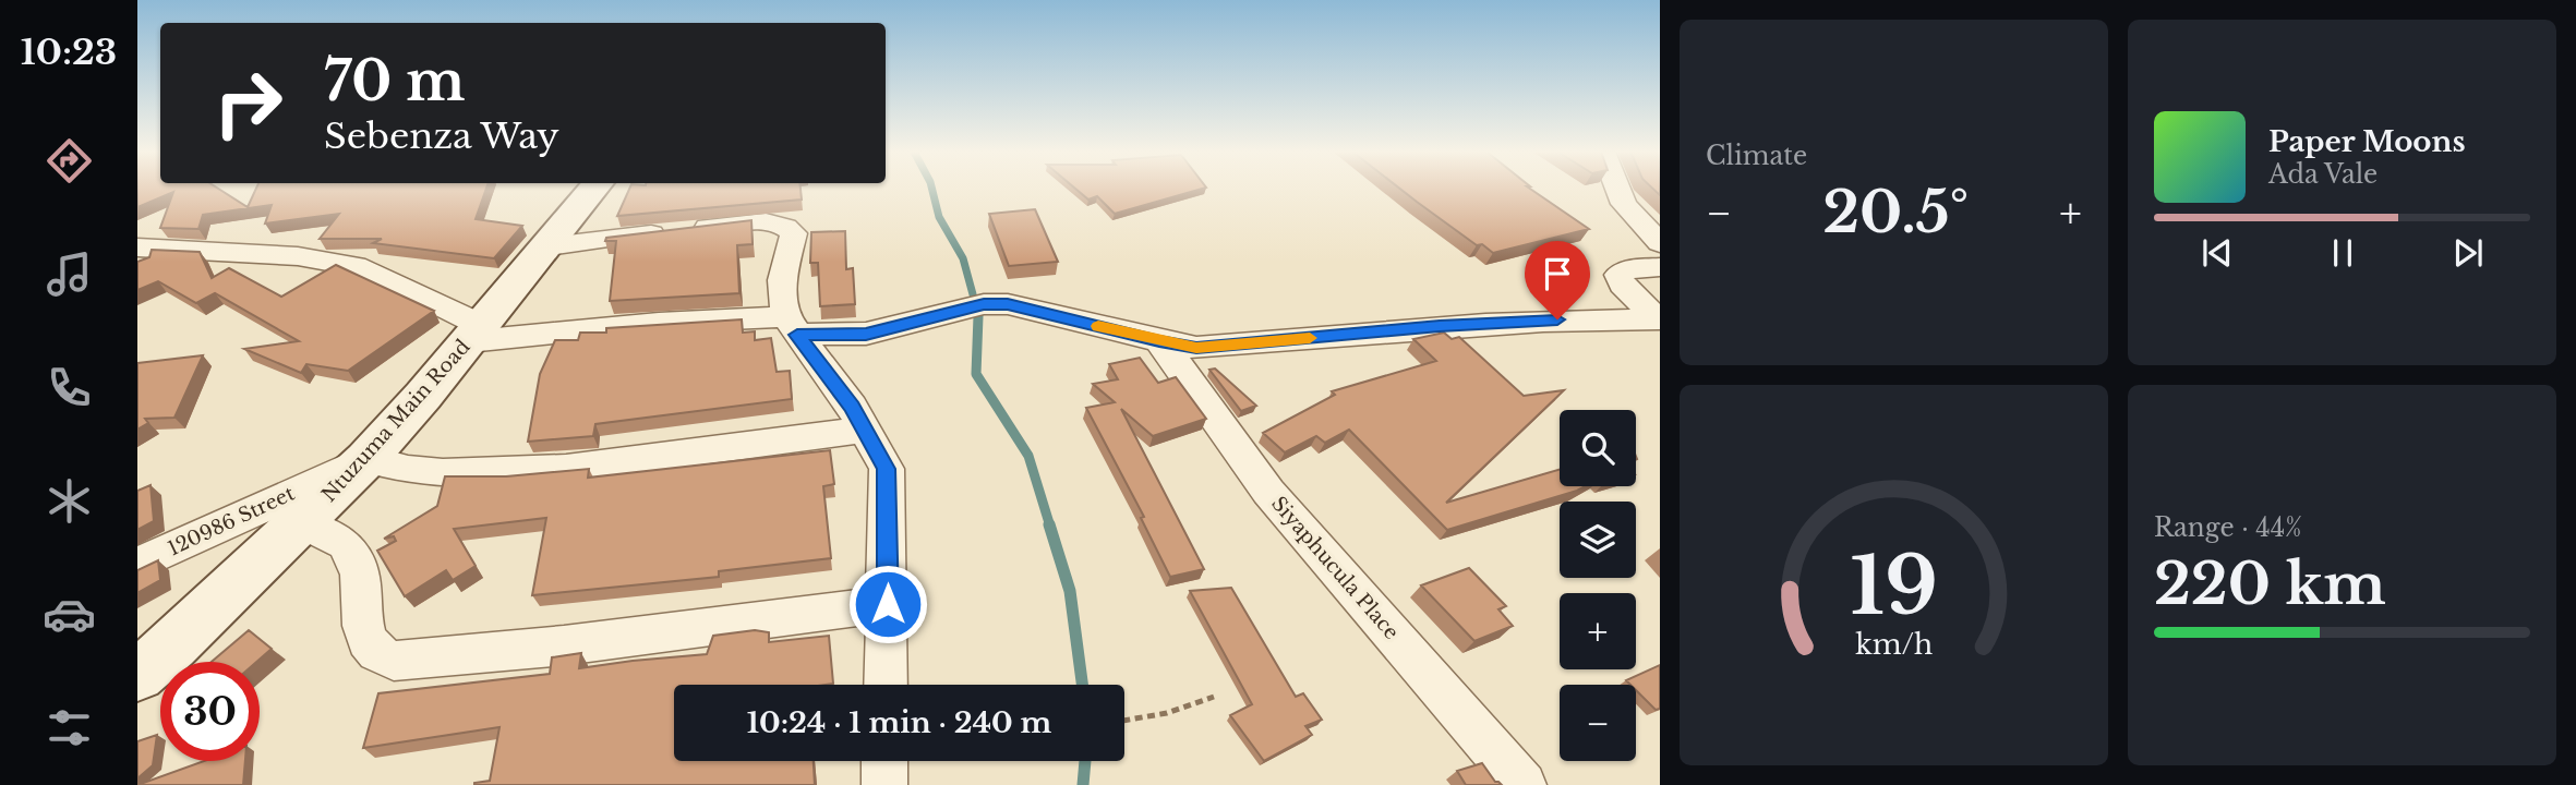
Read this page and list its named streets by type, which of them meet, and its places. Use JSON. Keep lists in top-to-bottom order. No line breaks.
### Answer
{"streets":{"main road":["Ntuzuma Main Road"],"street":["120986 Street","Siyaphucula Place"]},"crossings":[["Ntuzuma Main Road","120986 Street"]],"page":{"tabs":"10:23","tile":["Climate",["Range · 44%","220 km"]],"turn":["70 m","Sebenza Way"],"song":["Paper Moons","Ada Vale"],"heat":["−","20.5°","+"],"map_buttons":["+","−"],"limit":"30","trip":"10:24 · 1 min · 240 m","gauge":["19","km/h"]}}
